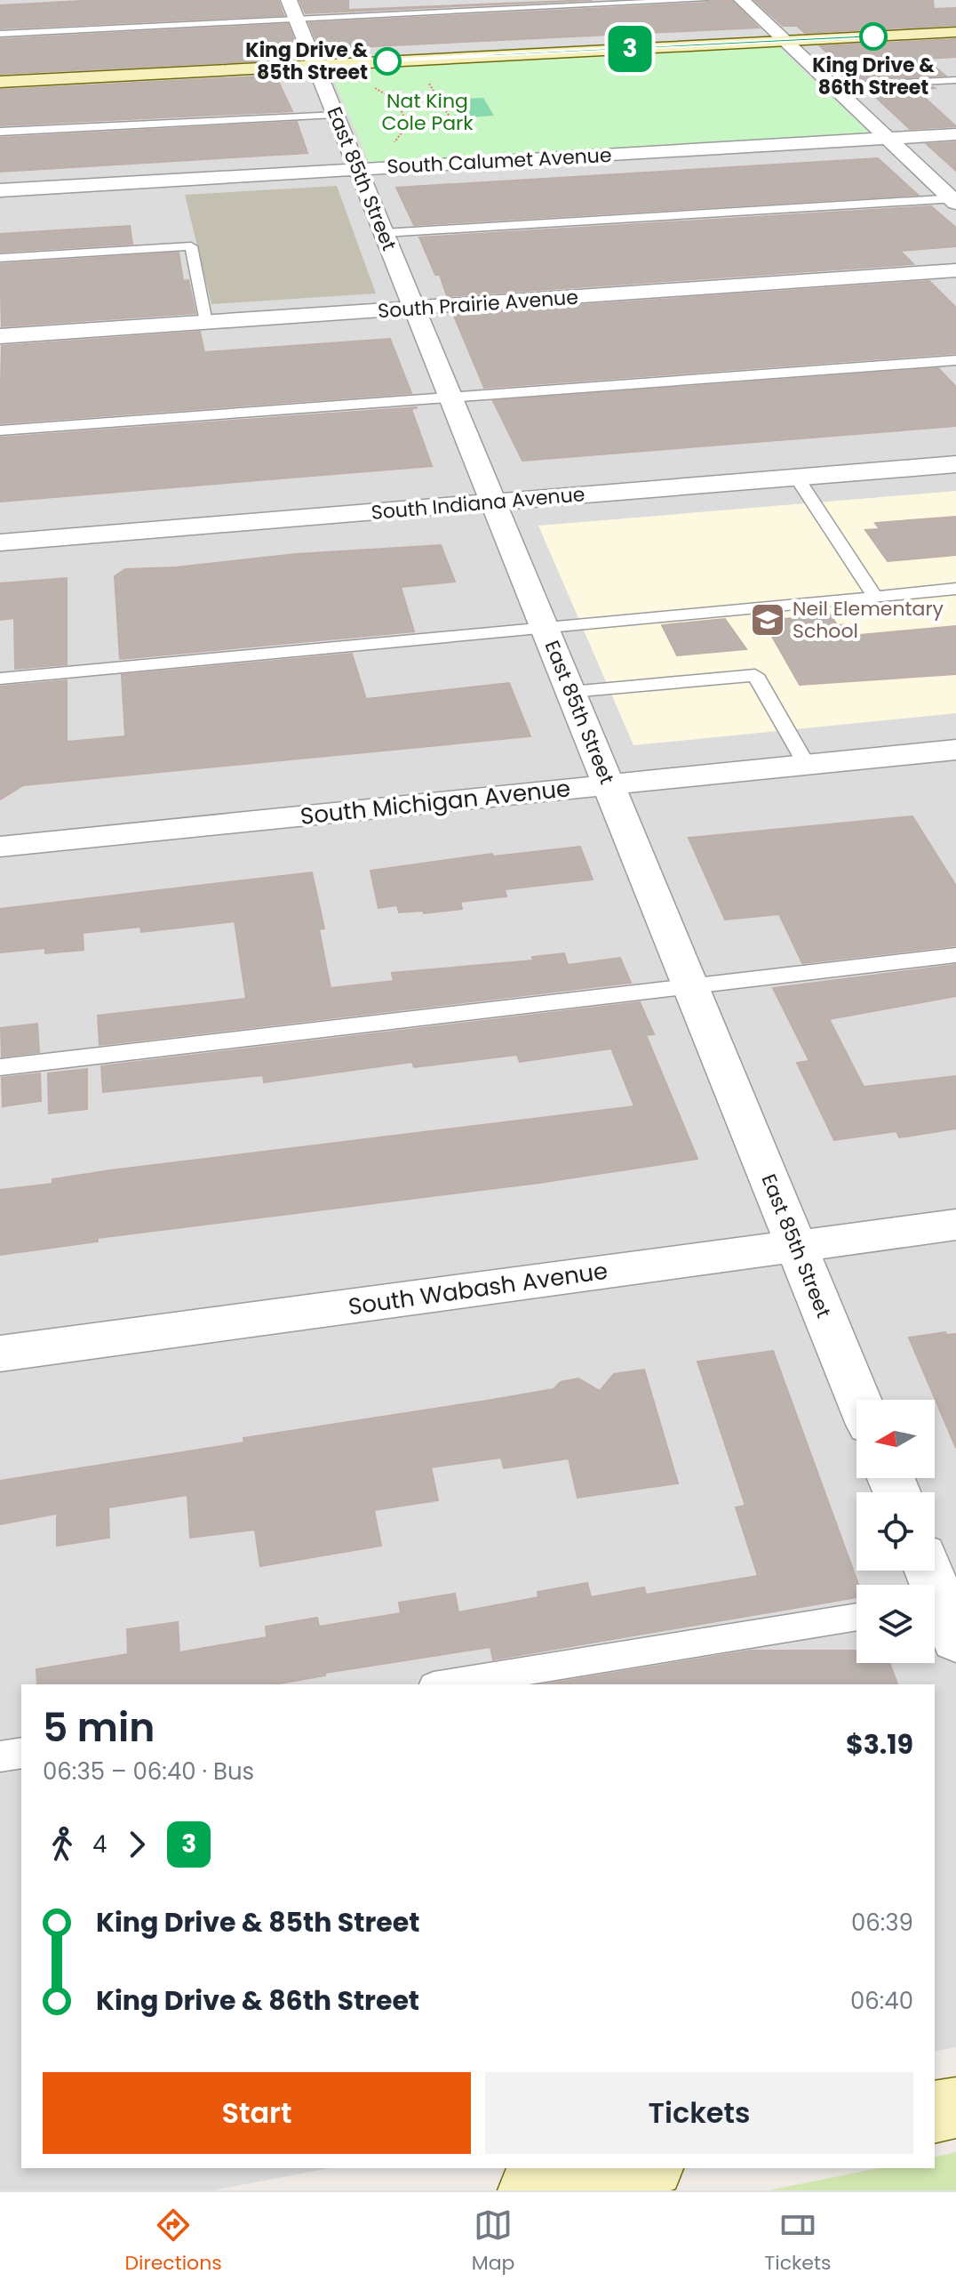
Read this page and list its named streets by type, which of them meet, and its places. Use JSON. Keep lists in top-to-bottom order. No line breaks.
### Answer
{"streets":{"street":["South Calumet Avenue","East 85th Street","South Prairie Avenue","South Indiana Avenue","South Michigan Avenue","South Wabash Avenue"]},"crossings":[["South Calumet Avenue","East 85th Street"],["East 85th Street","South Prairie Avenue"],["East 85th Street","South Indiana Avenue"],["East 85th Street","South Michigan Avenue"],["East 85th Street","South Wabash Avenue"]],"parks":["Nat King Cole Park"],"places":{"other":["King Drive & 86th Street","King Drive & 85th Street"],"school or university":["Neil Elementary School"]},"lines":["bus line 3"],"north":"left","page":{"on_map":"3","heading":["5 min","06:35 – 06:40 · Bus","$3.19"],"legs":["4","3"],"list":[{"name":"King Drive & 85th Street","value":"06:39"},{"name":"King Drive & 86th Street","value":"06:40"}],"buttons":["Start","Tickets"],"tabs":["Directions","Map","Tickets"]}}
